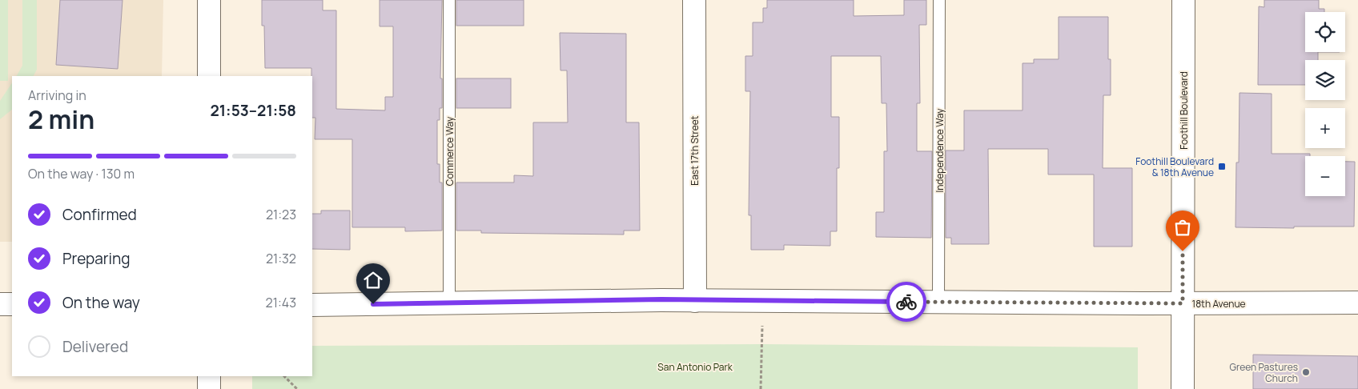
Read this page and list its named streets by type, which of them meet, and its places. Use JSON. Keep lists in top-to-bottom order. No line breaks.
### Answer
{"streets":{"street":["Foothill Boulevard","East 17th Street","18th Avenue"],"lane":["Independence Way","Commerce Way"]},"crossings":[["Foothill Boulevard","18th Avenue"],["East 17th Street","18th Avenue"],["Independence Way","18th Avenue"],["Commerce Way","18th Avenue"]],"parks":["San Antonio Park"],"places":{"transit":["Foothill Boulevard & 18th Avenue"],"other":["Green Pastures Church"]},"page":{"map_buttons":["+","−"],"heading":["2 min","Arriving in","21:53–21:58"],"bar":"On the way · 130 m","list":[["Confirmed","21:23"],["Preparing","21:32"],["On the way","21:43"],"Delivered"]}}
